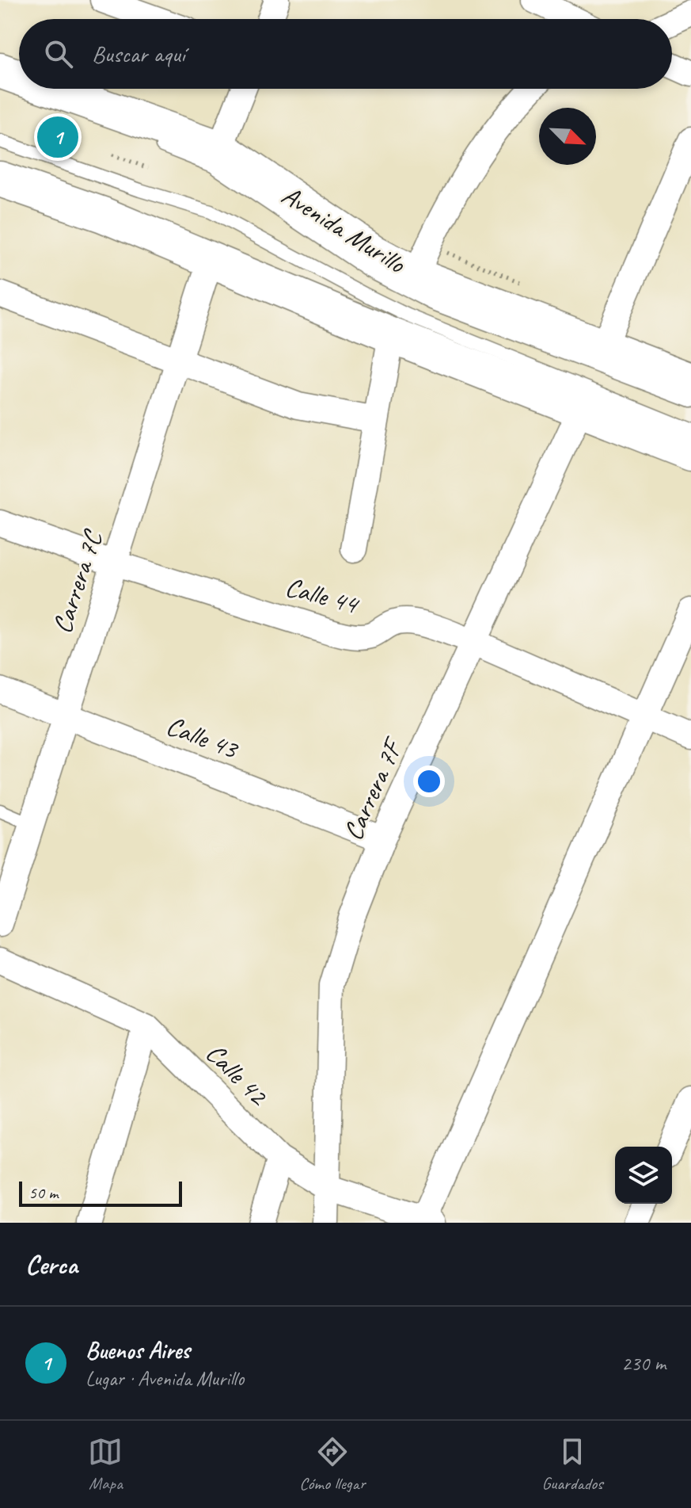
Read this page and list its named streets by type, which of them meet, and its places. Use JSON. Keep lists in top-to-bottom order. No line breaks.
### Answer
{"streets":{"main road":["Avenida Murillo"],"street":["Carrera 7C","Calle 44","Calle 43","Carrera 7F","Calle 42"]},"crossings":[["Carrera 7C","Calle 44"],["Carrera 7C","Calle 43"],["Calle 44","Carrera 7F"],["Calle 43","Carrera 7F"],["Carrera 7F","Calle 42"]],"scale_bar":"50 m","north":"bottom right","page":{"search":"Buscar aquí","pins":"1","scale":"50 m","heading":"Cerca","list":[{"mark":"1","name":"Buenos Aires","note":"Lugar · Avenida Murillo","value":"230 m"}],"nav":["Mapa","Cómo llegar","Guardados"]}}
